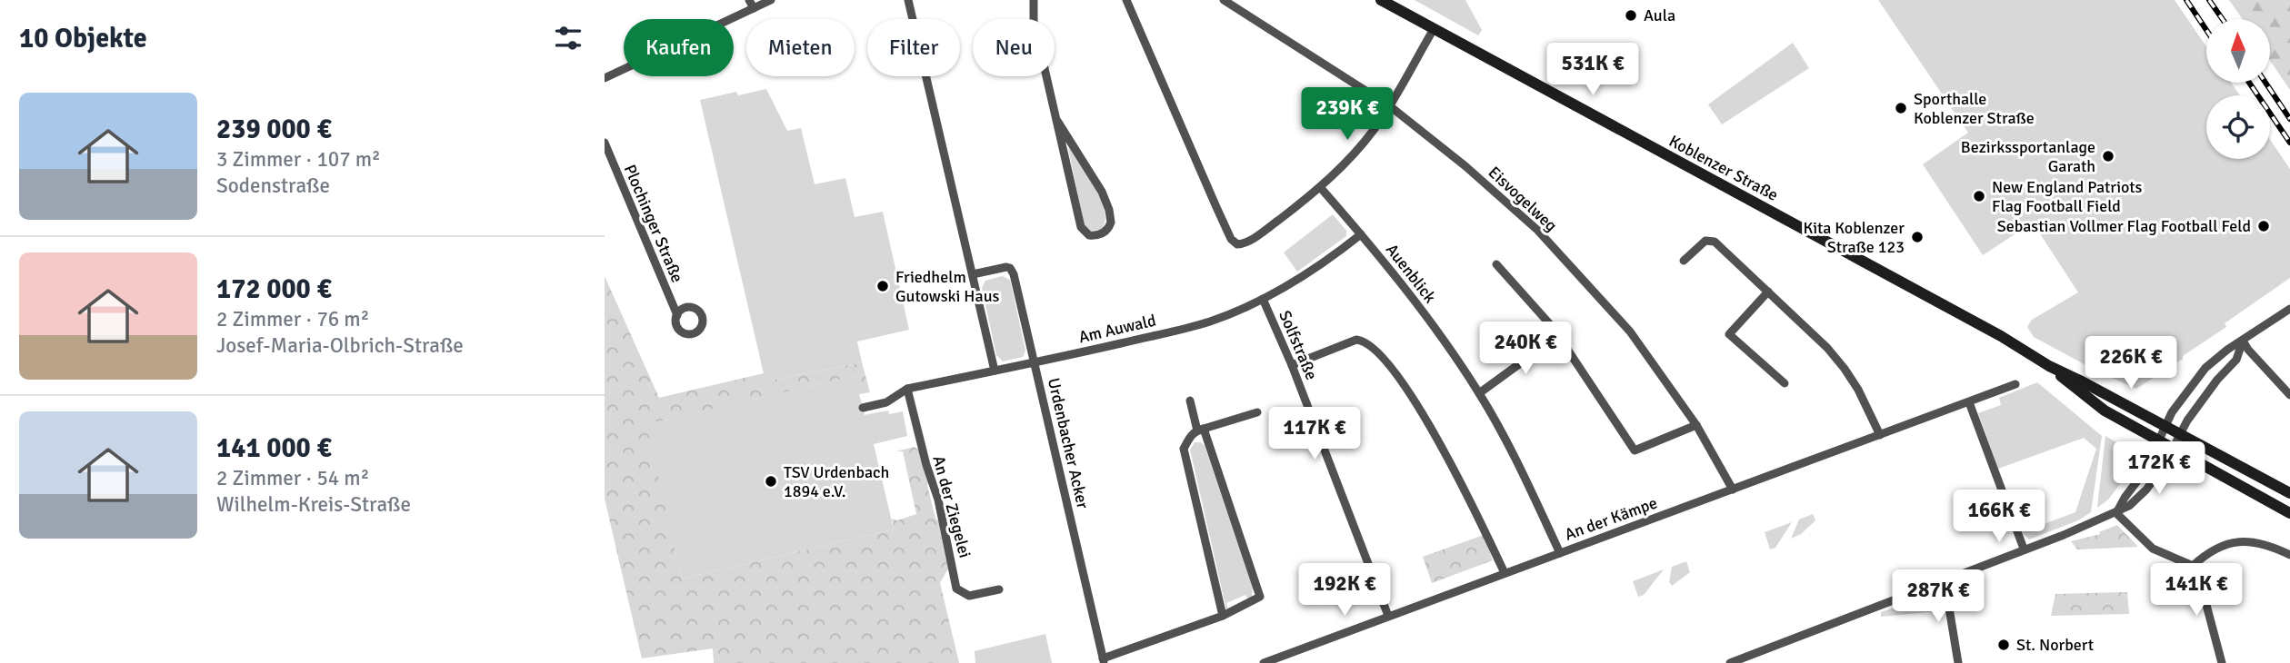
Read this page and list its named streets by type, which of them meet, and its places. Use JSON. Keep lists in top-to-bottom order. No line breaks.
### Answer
{"streets":{"main road":["Koblenzer Straße"],"street":["Eisvogelweg","Plochinger Straße","Auenblick","Am Auwald","Solfstraße","Urdenbacher Acker","An der Ziegelei","An der Kämpe"]},"crossings":[["Eisvogelweg","An der Kämpe"],["Auenblick","Am Auwald"],["Auenblick","An der Kämpe"],["Am Auwald","Solfstraße"],["Am Auwald","Urdenbacher Acker"],["Am Auwald","An der Ziegelei"],["Solfstraße","An der Kämpe"]],"places":["Aula","Sporthalle Koblenzer Straße","Bezirkssportanlage Garath","New England Patriots Flag Football Field","Sebastian Vollmer Flag Football Feld","Kita Koblenzer Straße 123","Friedhelm Gutowski Haus","TSV Urdenbach 1894 e.V.","St. Norbert"],"north":"top","page":{"heading":"10 Objekte","chip":["Kaufen","Mieten","Filter","Neu"],"price":["531K €","239K €","240K €","226K €","117K €","172K €","166K €","192K €","141K €","287K €"],"list":[{"name":"239 000 €","note":"3 Zimmer · 107 m² · Sodenstraße"},{"name":"172 000 €","note":"2 Zimmer · 76 m² · Josef-Maria-Olbrich-Straße"},{"name":"141 000 €","note":"2 Zimmer · 54 m² · Wilhelm-Kreis-Straße"}]}}
